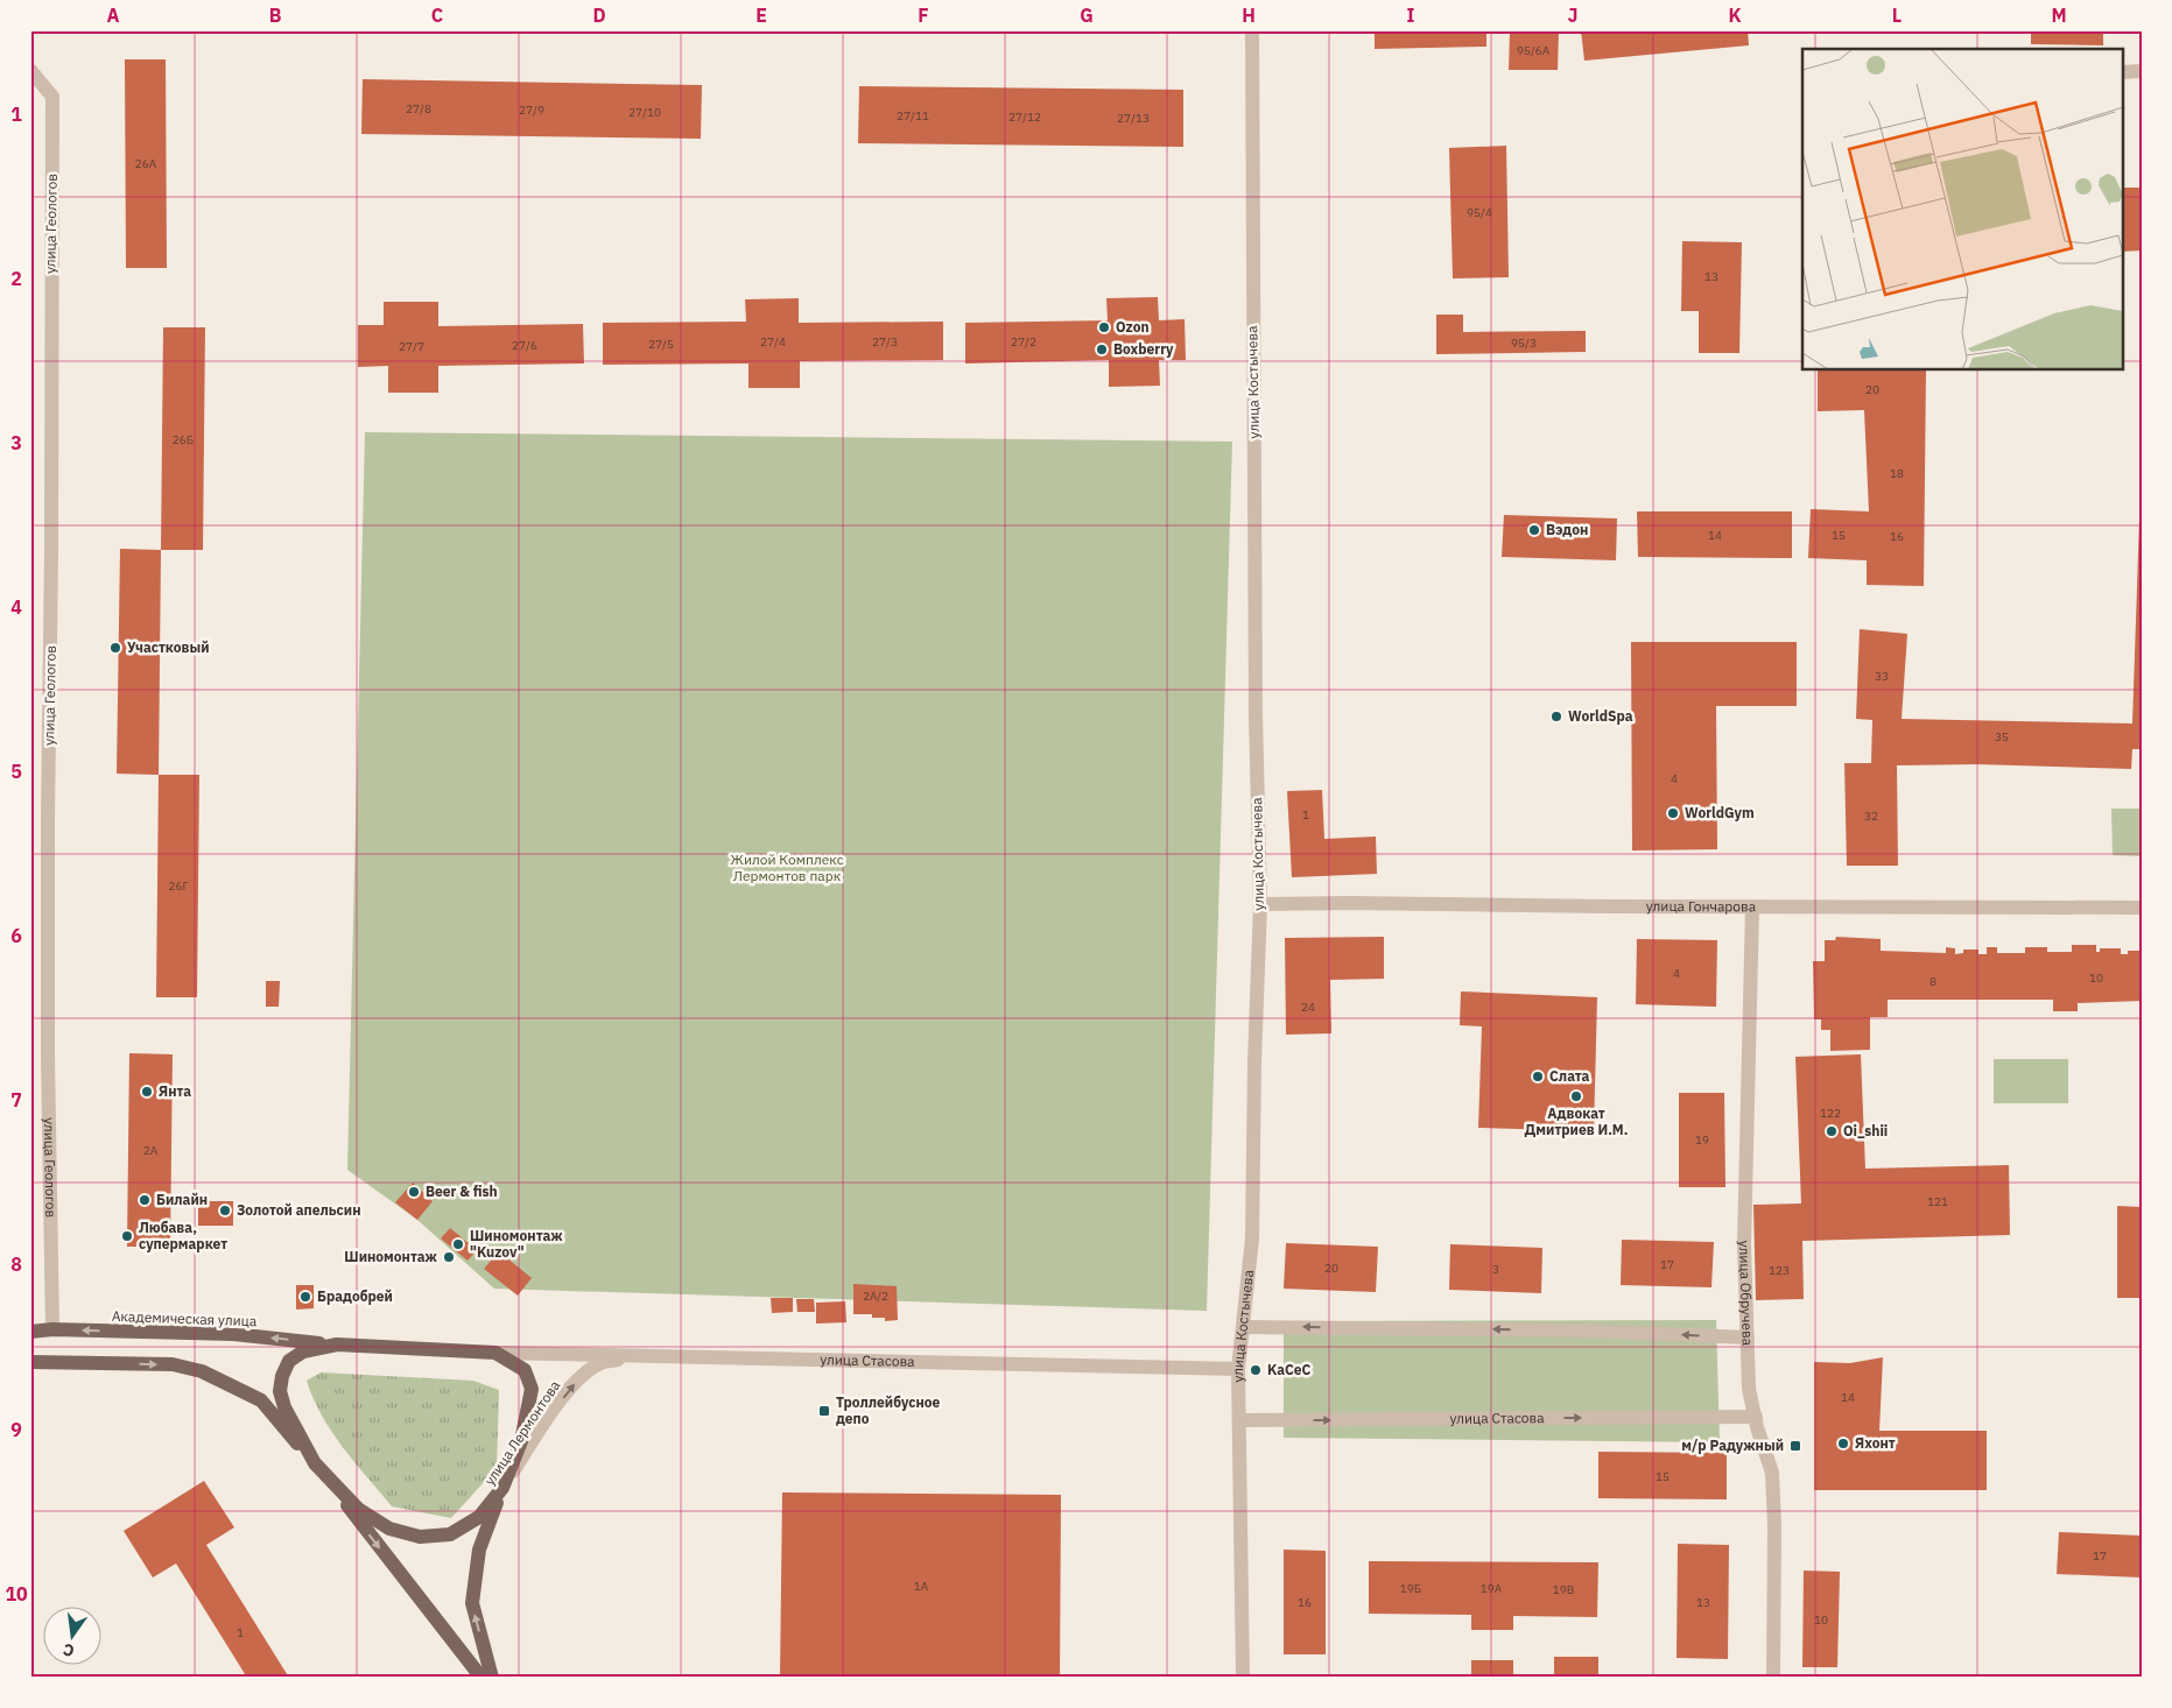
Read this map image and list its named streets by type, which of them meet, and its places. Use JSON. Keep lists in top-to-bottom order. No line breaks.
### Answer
{"streets":{"main road":["Академическая улица","улица Лермонтова"],"street":["улица Геологов","улица Костычева","улица Гончарова","улица Обручева","улица Стасова"]},"crossings":[["улица Геологов","Академическая улица"],["улица Костычева","улица Гончарова"],["улица Костычева","улица Стасова"],["улица Гончарова","улица Обручева"],["улица Обручева","улица Стасова"],["улица Стасова","улица Лермонтова"]],"one_way":["улица Лермонтова"],"parks":["Жилой Комплекс Лермонтов парк"],"places":{"other":["Ozon","Boxberry","Вэдон","Участковый","WorldSpa","WorldGym","Слата","Янта","Адвокат Дмитриев И.М.","Oi_shii","Beer & fish","Билайн","Золотой апельсин","Любава, супермаркет","Шиномонтаж \"Kuzov\"","Шиномонтаж","Брадобрей","KaCeC","Яхонт"],"transit":["Троллейбусное депо","м/р Радужный"]},"house_numbers":["95/6А","27/8","27/9","27/10","27/11","27/12","27/13","26А","95/4","13","27/4","27/3","27/2","95/3","27/5","27/6","27/7","20","26Б","18","14","15","16","33","35","4","1","32","26Г","4","10","8","24","122","19","2А","121","17","20","3","123","2A/2","14","15","17","1А","19Б","19А","19В","16","13","10","1"],"north":"bottom","grid":{"columns":["A","B","C","D","E","F","G","H","I","J","K","L","M"],"rows":["1","2","3","4","5","6","7","8","9","10"]}}
